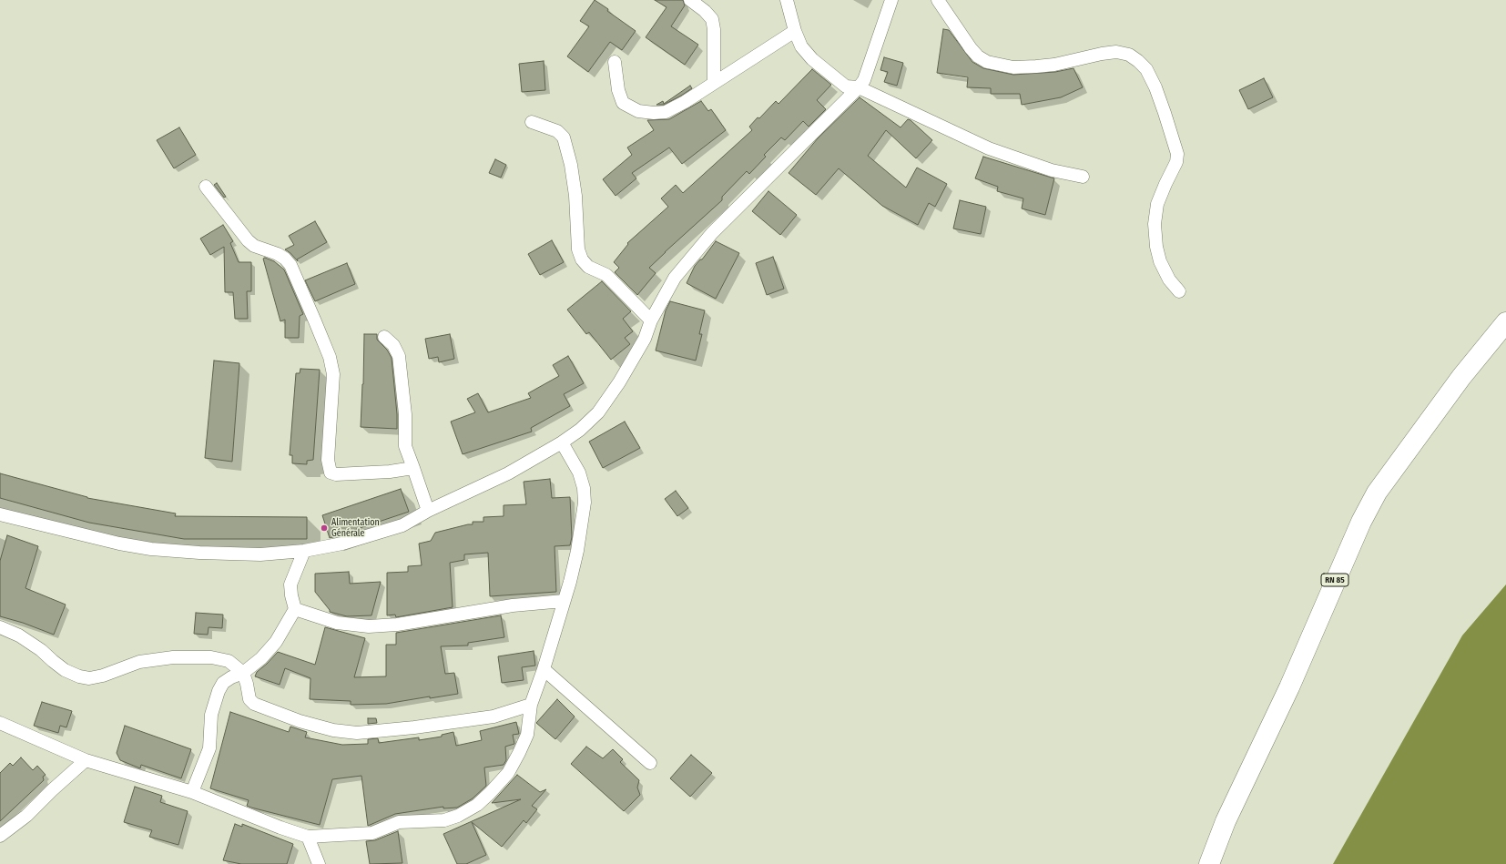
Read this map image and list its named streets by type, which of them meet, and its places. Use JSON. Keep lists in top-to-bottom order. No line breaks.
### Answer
{"streets":{"main road":["RN 85"]},"places":["Alimentation Générale"]}
